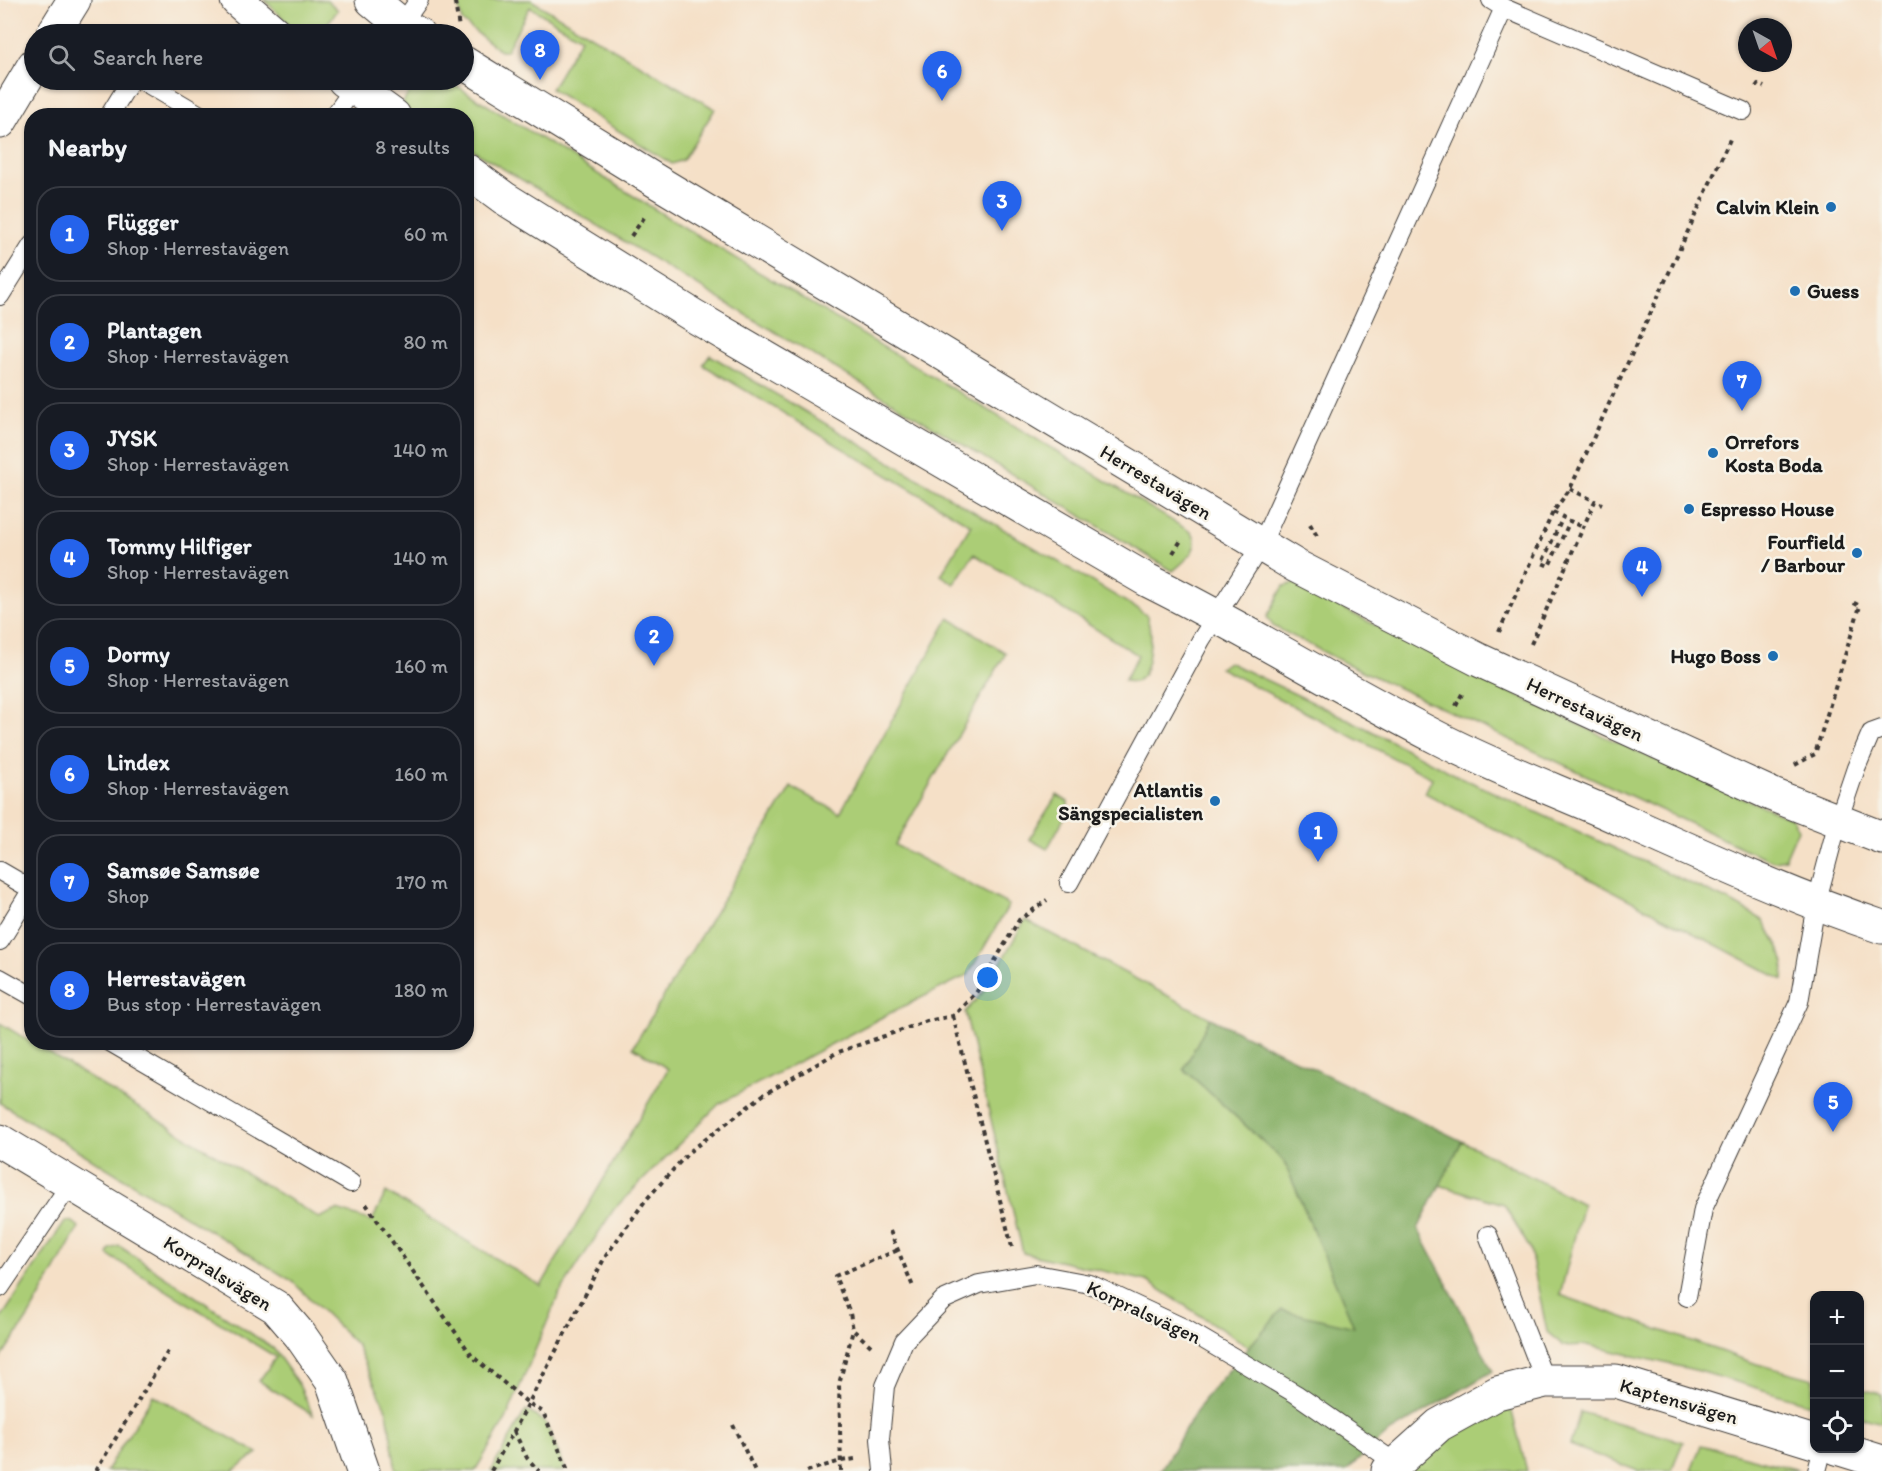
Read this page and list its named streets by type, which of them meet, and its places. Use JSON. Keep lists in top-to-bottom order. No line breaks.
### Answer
{"streets":{"street":["Herrestavägen","Korpralsvägen","Kaptensvägen"]},"crossings":[["Korpralsvägen","Kaptensvägen"]],"places":["Calvin Klein","Guess","Orrefors Kosta Boda","Espresso House","Fourfield / Barbour","Hugo Boss","Atlantis Sängspecialisten"],"north":"bottom right","page":{"search":"Search here","pins":["8","6","3","7","4","2","1","5"],"heading":["Nearby","8 results"],"list":[{"mark":"1","name":"Flügger","note":"Shop · Herrestavägen","value":"60 m"},{"mark":"2","name":"Plantagen","note":"Shop · Herrestavägen","value":"80 m"},{"mark":"3","name":"JYSK","note":"Shop · Herrestavägen","value":"140 m"},{"mark":"4","name":"Tommy Hilfiger","note":"Shop · Herrestavägen","value":"140 m"},{"mark":"5","name":"Dormy","note":"Shop · Herrestavägen","value":"160 m"},{"mark":"6","name":"Lindex","note":"Shop · Herrestavägen","value":"160 m"},{"mark":"7","name":"Samsøe Samsøe","note":"Shop","value":"170 m"},{"mark":"8","name":"Herrestavägen","note":"Bus stop · Herrestavägen","value":"180 m"}],"map_buttons":["+","−"]}}
